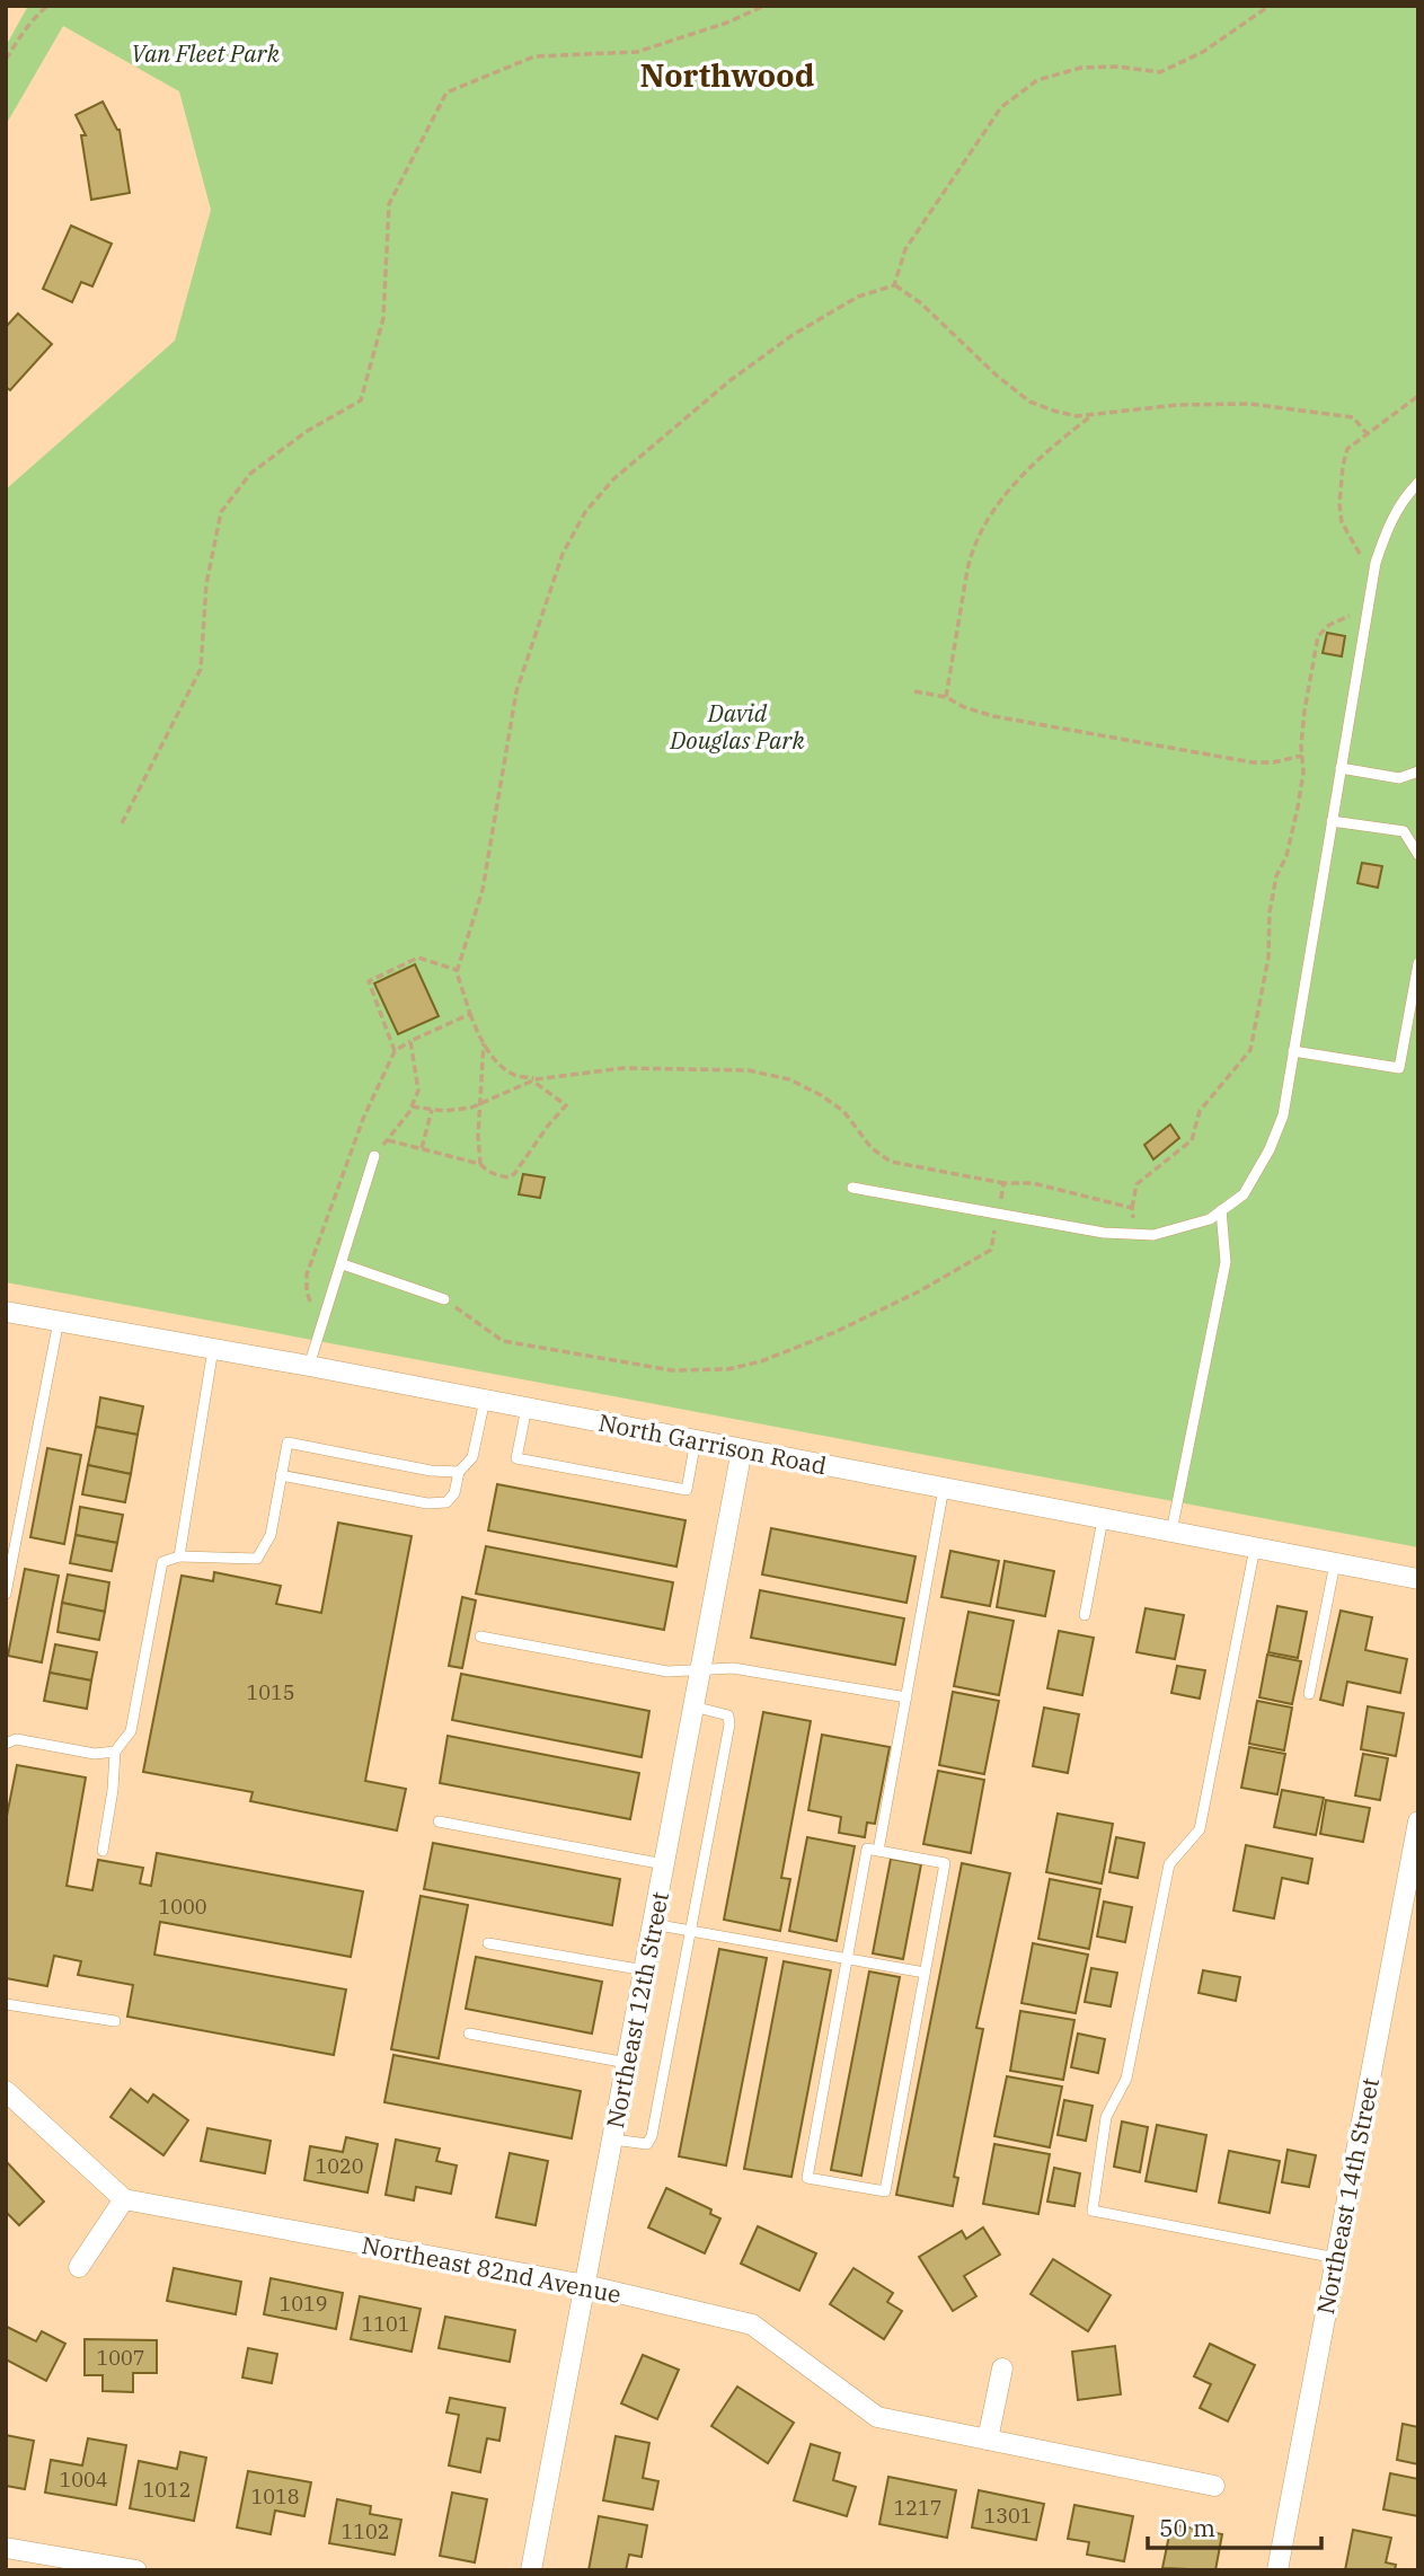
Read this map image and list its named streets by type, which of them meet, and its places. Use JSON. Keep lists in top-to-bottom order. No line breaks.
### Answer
{"streets":{"street":["North Garrison Road","Northeast 12th Street","Northeast 14th Street","Northeast 82nd Avenue"]},"crossings":[["North Garrison Road","Northeast 12th Street"],["Northeast 12th Street","Northeast 82nd Avenue"]],"districts":["Northwood"],"parks":["Van Fleet Park","David Douglas Park"],"house_numbers":["1015","1000","1020","1019","1101","1007","1004","1012","1018","1217","1301","1102"],"scale_bar":"50 m"}
